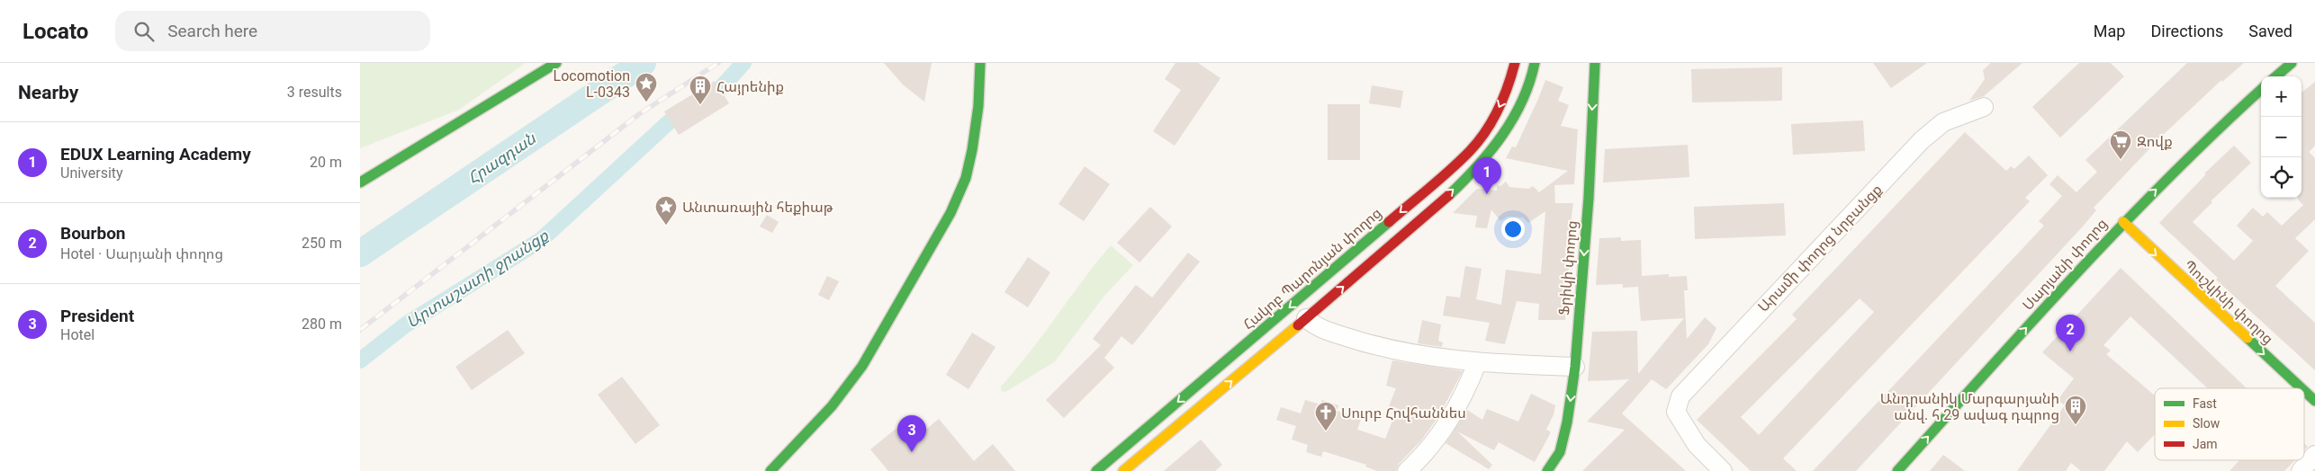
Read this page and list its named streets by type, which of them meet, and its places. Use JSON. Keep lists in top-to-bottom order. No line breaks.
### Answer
{"streets":{"main road":["Սարյանի փողոց","Ֆրիկի փողոց","Հակոբ Պարոնյան փողոց","Պուշկինի փողոց"],"street":["Արամի փողոց նրբանցք"]},"crossings":[["Սարյանի փողոց","Պուշկինի փողոց"]],"one_way":["Սարյանի փողոց","Ֆրիկի փողոց","Պուշկինի փողոց"],"water":["Հրազդան","Արտաշատի ջրանցք"],"places":{"place":["Locomotion L-0343","Անտառային հեքիաթ"],"building":["Հայրենիք","Անդրանիկ Մարգարյանի անվ. հ 29 ավագ դպրոց"],"supermarket":["Զովք"],"church":["Սուրբ Հովհաննես"]},"legend":["Fast","Slow","Jam"],"page":{"header":"Locato","search":"Search here","nav":["Map","Directions","Saved"],"heading":["Nearby","3 results"],"map_buttons":["+","−"],"list":[{"mark":"1","name":"EDUX Learning Academy","note":"University","value":"20 m"},{"mark":"2","name":"Bourbon","note":"Hotel · Սարյանի փողոց","value":"250 m"},{"mark":"3","name":"President","note":"Hotel","value":"280 m"}],"pins":["1","2","3"]}}
